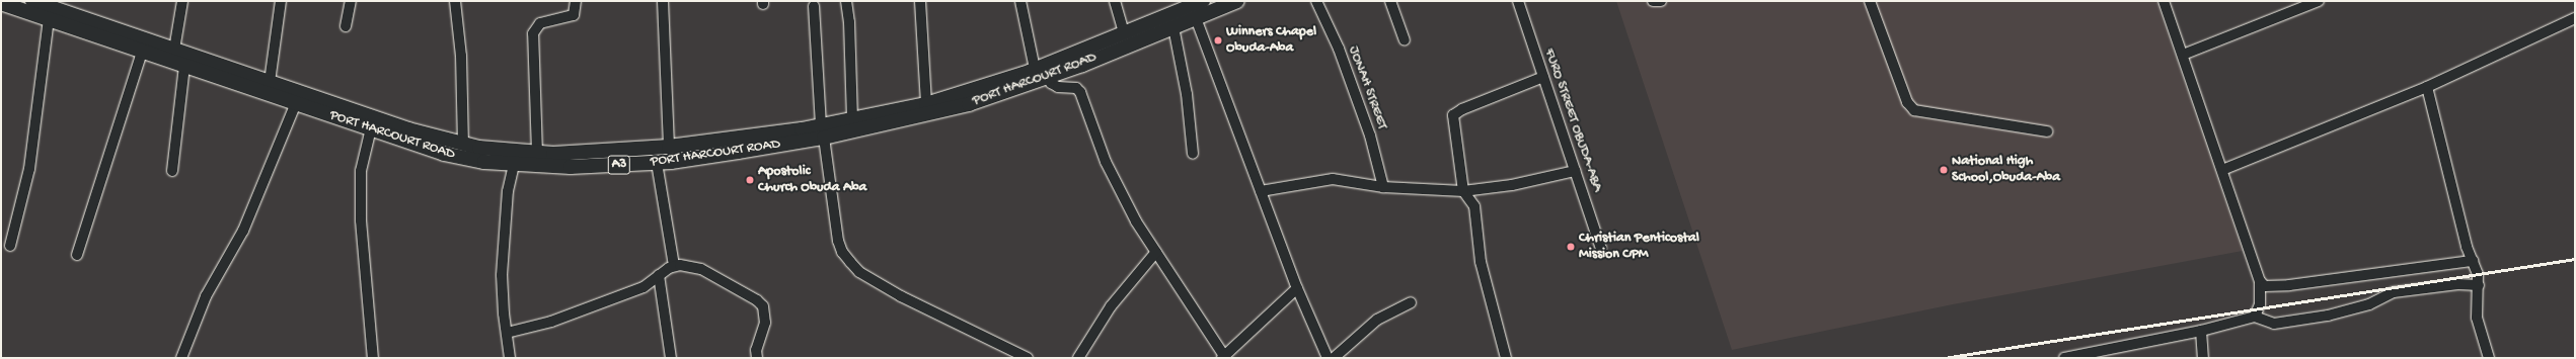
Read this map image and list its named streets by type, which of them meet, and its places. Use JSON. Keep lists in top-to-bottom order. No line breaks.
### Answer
{"streets":{"highway":["PORT HARCOURT ROAD","A3"],"street":["JONAH STREET","FURO STREET OBUDA-ABA"]},"places":["Winners Chapel Obuda-Aba","National High School,Obuda-Aba","Apostolic Church Obuda Aba","Christian Penticostal Mission CPM"]}
